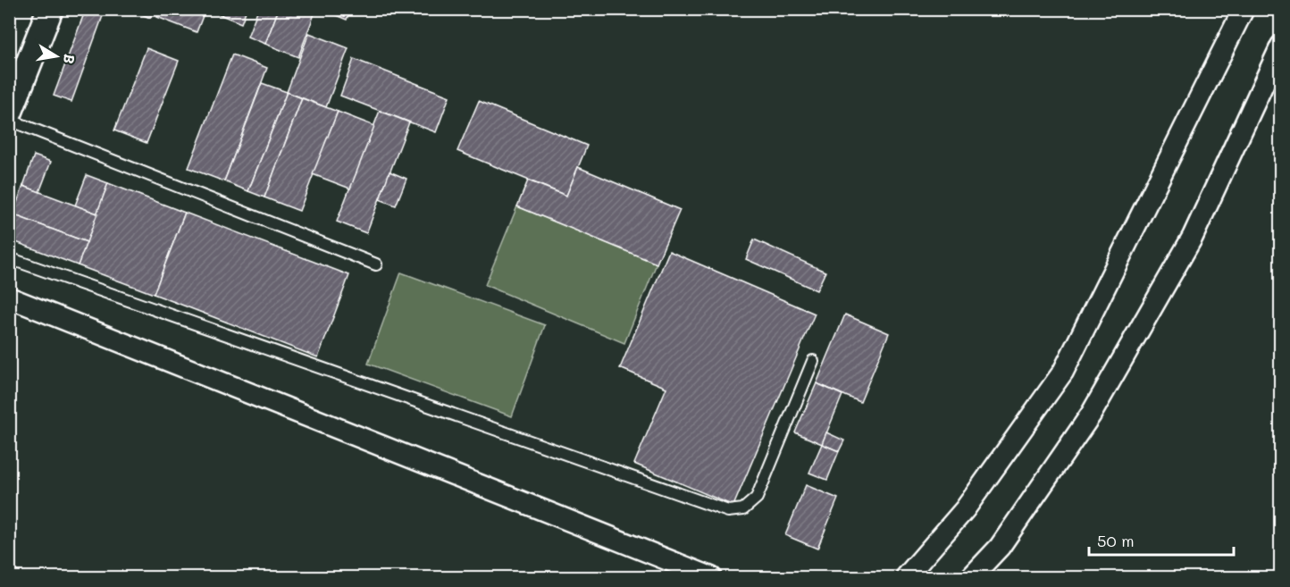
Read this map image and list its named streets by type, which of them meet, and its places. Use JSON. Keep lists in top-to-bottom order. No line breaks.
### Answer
{"scale_bar":"50 m","north":"right"}
